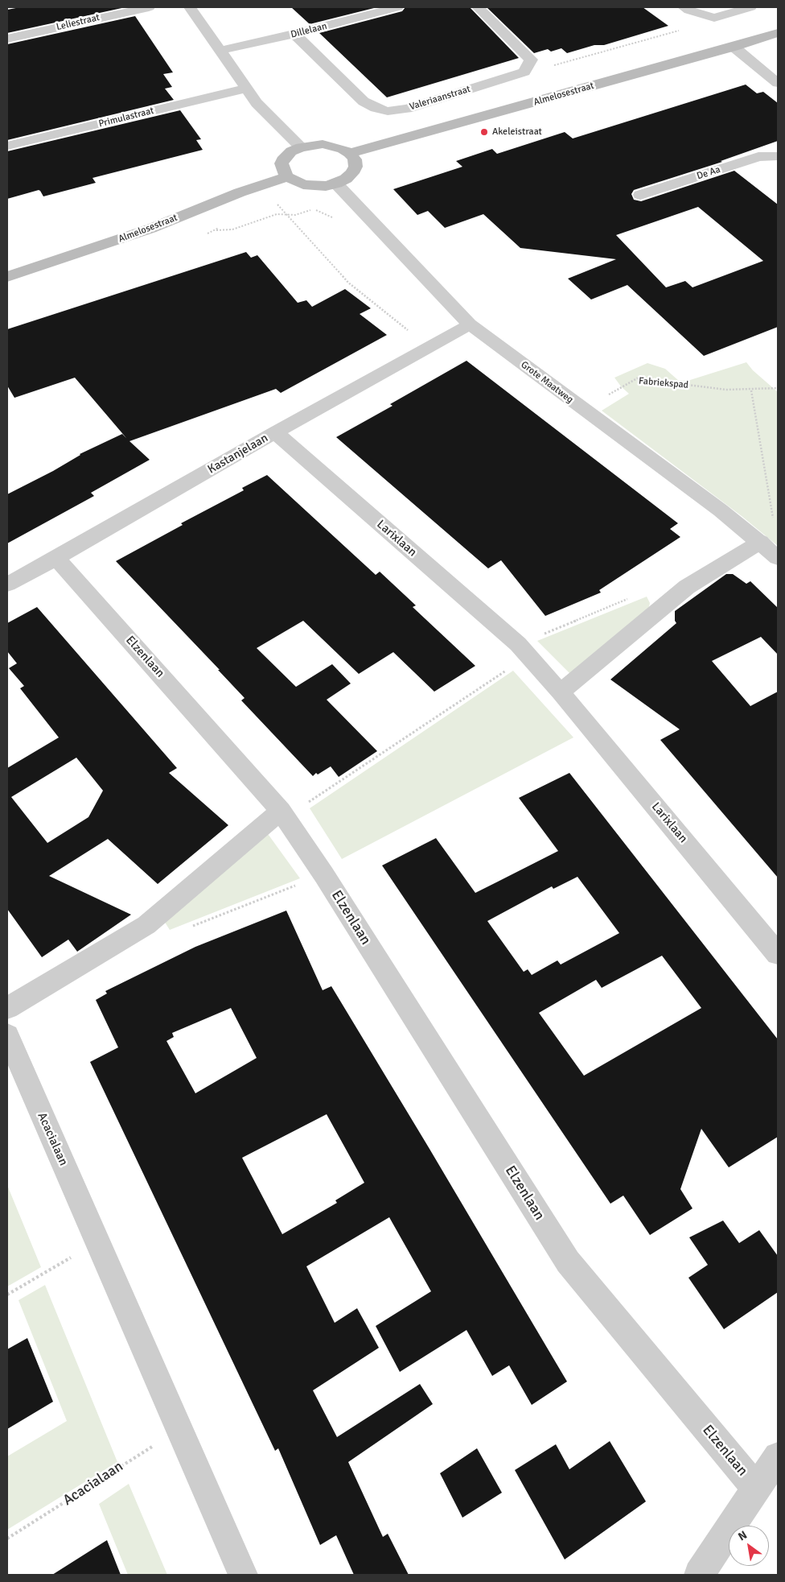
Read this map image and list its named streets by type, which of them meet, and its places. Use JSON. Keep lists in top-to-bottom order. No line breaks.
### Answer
{"streets":{"street":["Leliestraat","Dillelaan","Almelosestraat","Valeriaanstraat","Primulastraat","De Aa","Grote Maatweg","Kastanjelaan","Larixlaan","Elzenlaan","Acacialaan"],"path":["Fabriekspad"]},"crossings":[["Dillelaan","Valeriaanstraat"],["Almelosestraat","Grote Maatweg"],["Grote Maatweg","Fabriekspad"],["Grote Maatweg","Kastanjelaan"],["Kastanjelaan","Larixlaan"],["Kastanjelaan","Elzenlaan"]],"places":["Akeleistraat"],"north":"top left"}
